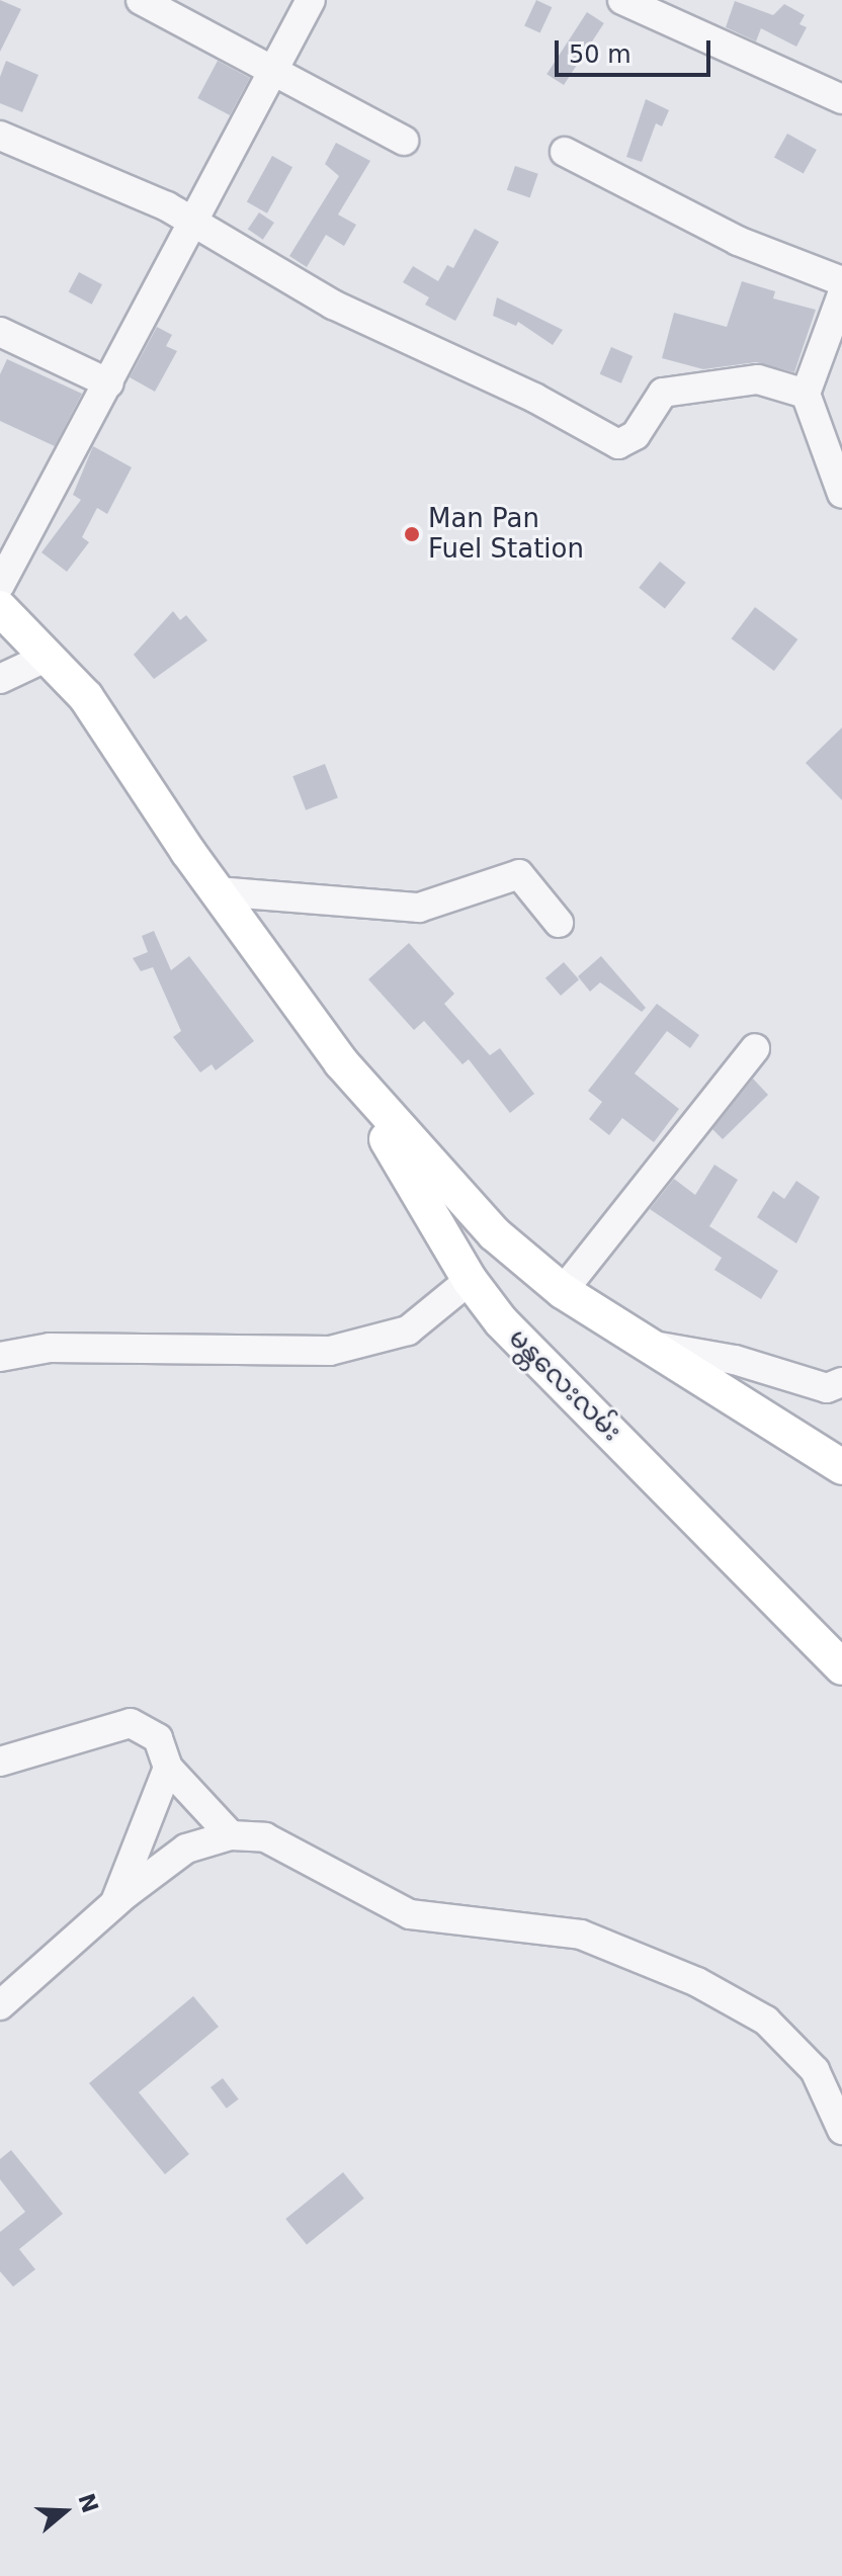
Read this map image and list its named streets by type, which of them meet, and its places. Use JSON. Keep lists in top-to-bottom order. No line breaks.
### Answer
{"streets":{"main road":["မန္တလေးလမ်း"]},"places":["Man Pan Fuel Station"],"scale_bar":"50 m","north":"right"}
